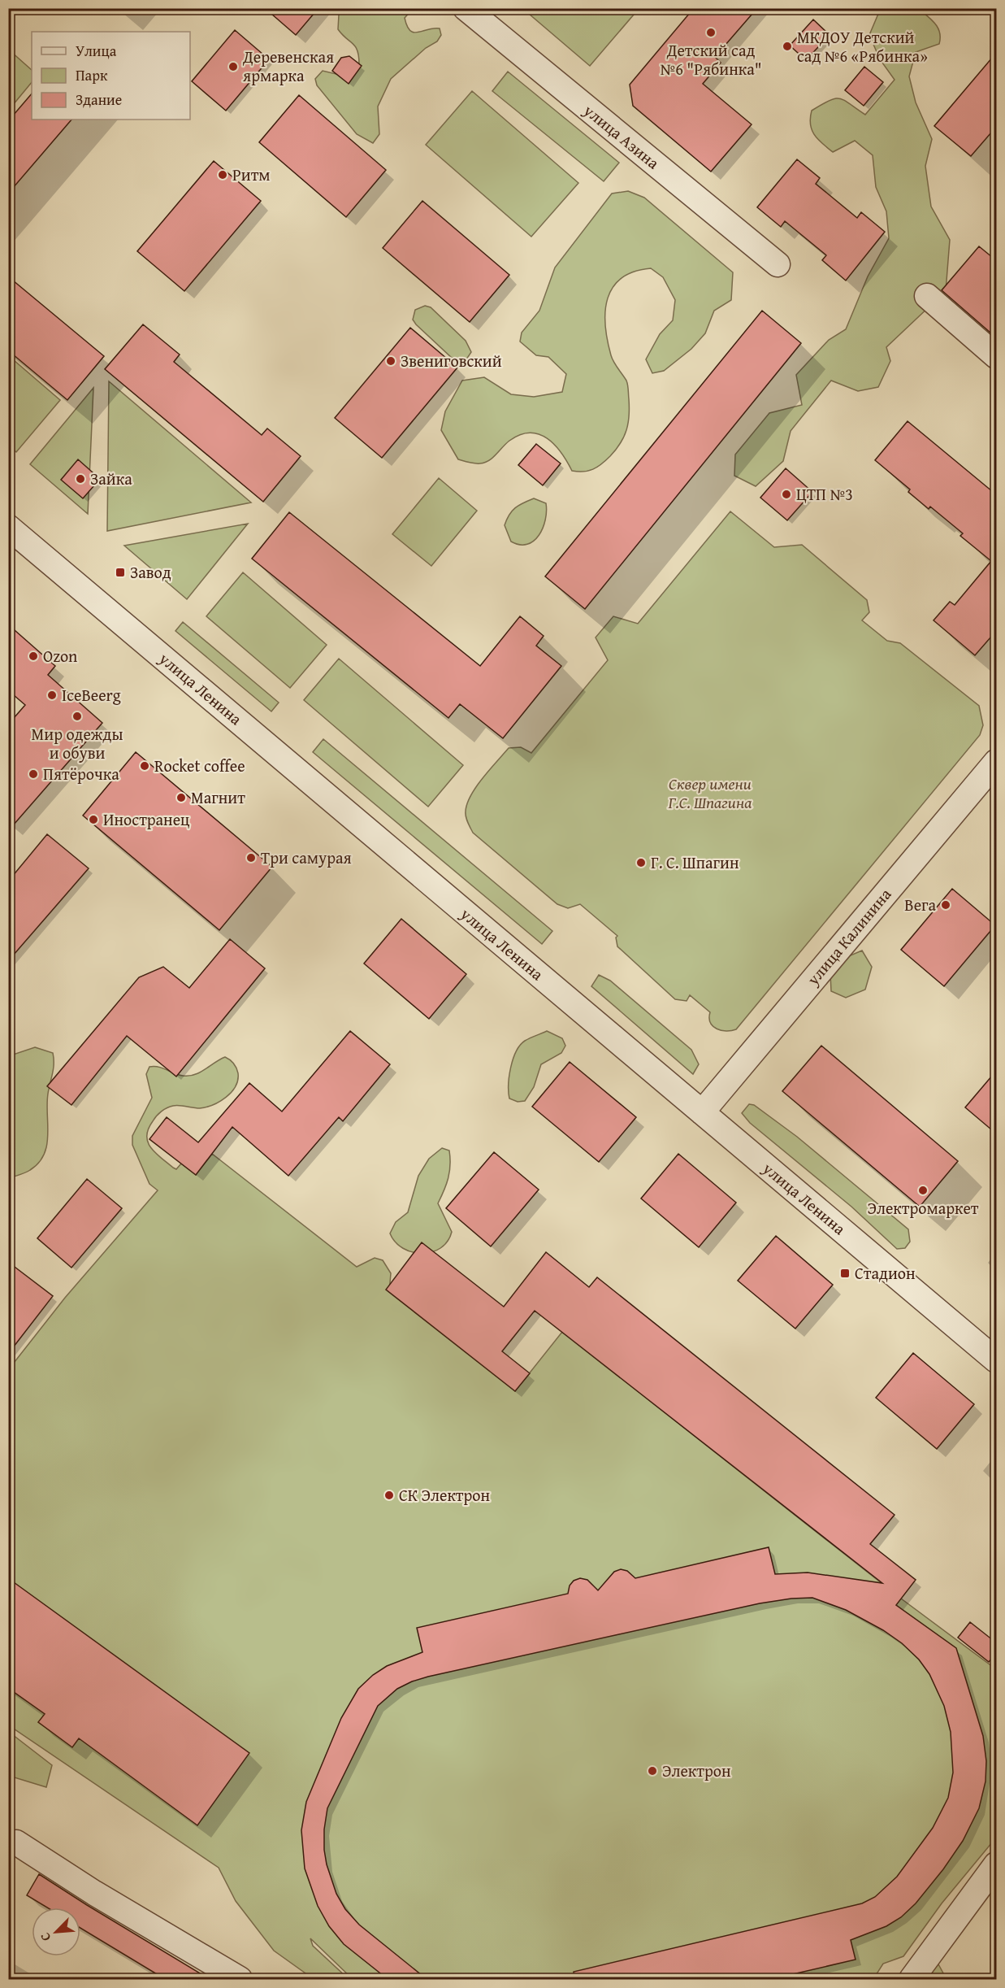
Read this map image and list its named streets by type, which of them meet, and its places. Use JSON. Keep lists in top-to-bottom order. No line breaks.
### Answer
{"streets":{"street":["улица Азина","улица Ленина","улица Калинина"]},"crossings":[["улица Ленина","улица Калинина"]],"parks":["Сквер имени Г.С. Шпагина"],"places":{"other":["Детский сад №6 \"Рябинка\"","МКДОУ Детский сад №6 «Рябинка»","Деревенская ярмарка","Ритм","Звениговский","Зайка","ЦТП №3","Ozon","IceBeerg","Мир одежды и обуви","Rocket coffee","Пятёрочка","Магнит","Иностранец","Три самурая","Г. С. Шпагин","Вега","Электромаркет","СК Электрон","Электрон"],"transit":["Завод","Стадион"]},"legend":["Улица","Парк","Здание"],"north":"bottom left"}
